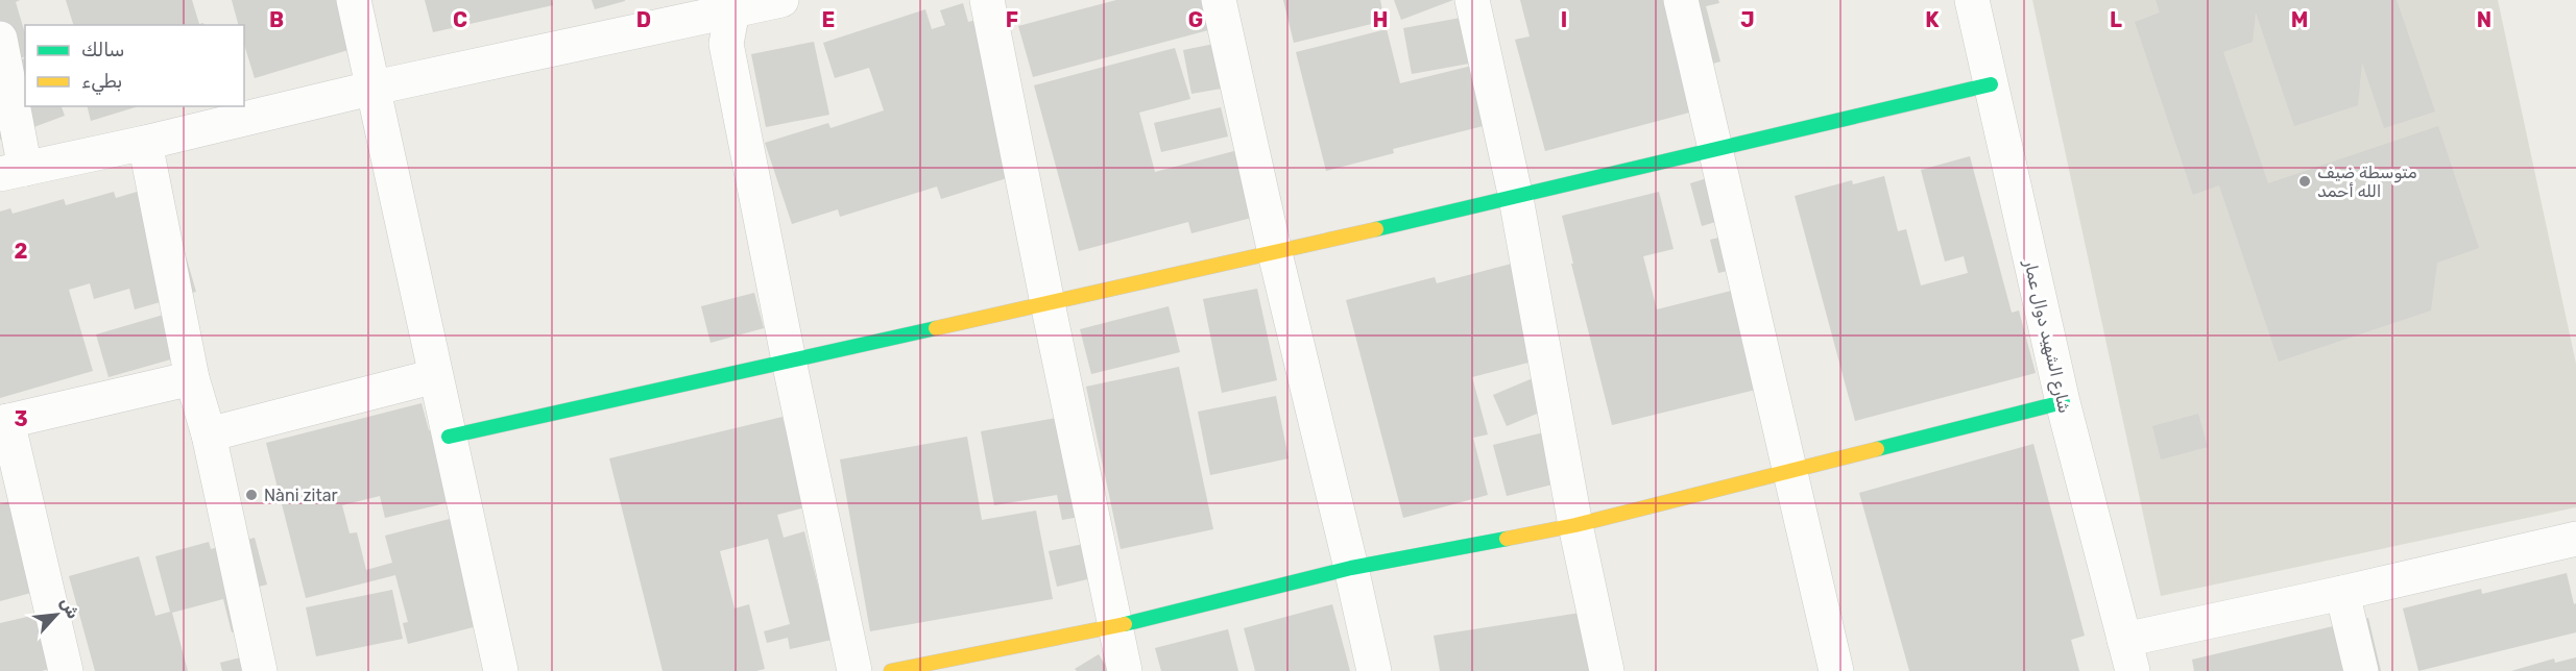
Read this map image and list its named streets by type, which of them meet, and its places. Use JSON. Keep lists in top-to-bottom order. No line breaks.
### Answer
{"streets":{"street":["شارع الشهيد دوال عمار"]},"places":["متوسطة ضيف الله أحمد","Nàni zitar"],"legend":["سالك","بطيء"],"north":"top right","grid":{"columns":["B","C","D","E","F","G","H","I","J","K","L","M","N"],"rows":["2","3"]}}
